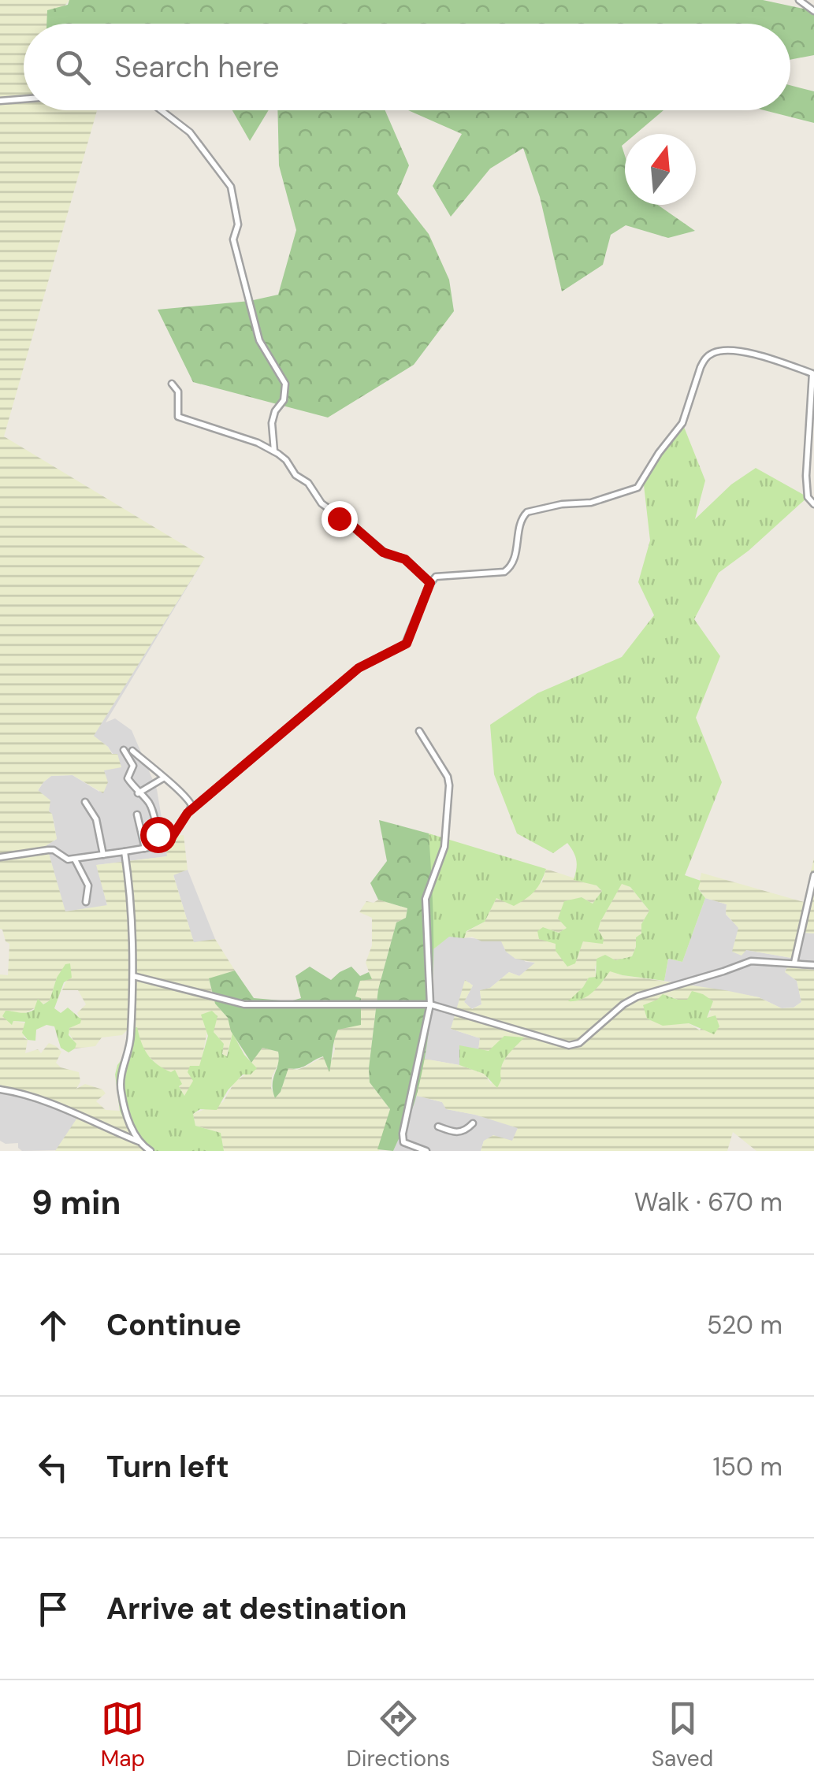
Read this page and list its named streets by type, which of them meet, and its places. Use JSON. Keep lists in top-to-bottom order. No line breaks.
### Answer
{"north":"top","page":{"search":"Search here","heading":["9 min","Walk · 670 m"],"list":[["Continue","520 m"],["Turn left","150 m"],"Arrive at destination"],"nav":["Map","Directions","Saved"]}}
